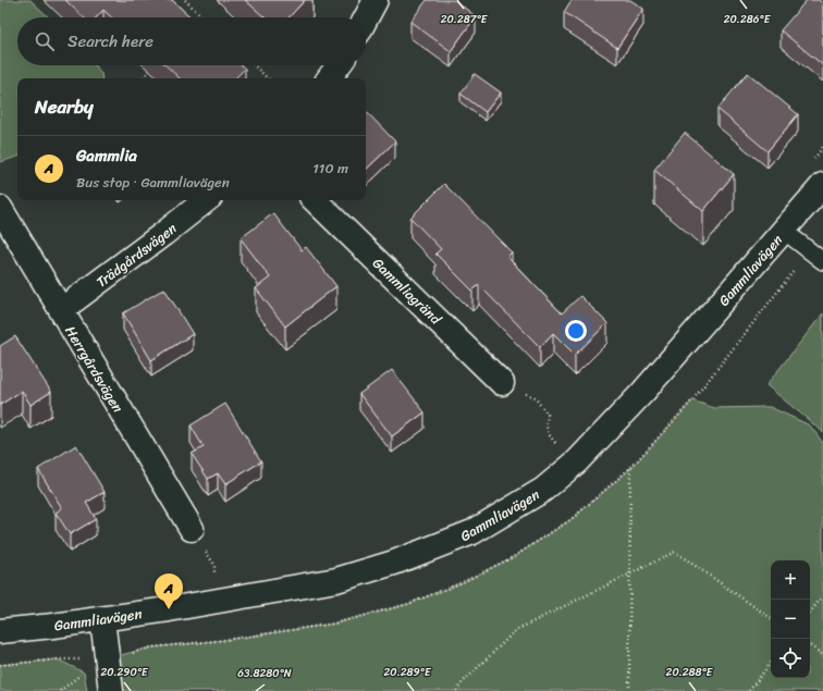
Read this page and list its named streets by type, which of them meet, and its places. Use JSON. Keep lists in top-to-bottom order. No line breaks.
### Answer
{"streets":{"street":["Trädgårdsvägen","Gammliavägen","Gammliagränd","Herrgårdsvägen"]},"crossings":[["Trädgårdsvägen","Herrgårdsvägen"]],"page":{"search":"Search here","heading":"Nearby","list":[{"mark":"A","name":"Gammlia","note":"Bus stop · Gammliavägen","value":"110 m"}],"map_buttons":["+","−"],"pins":"A"},"coordinates":["20.287°E","20.286°E","20.290°E","20.289°E","20.288°E","63.8280°N"]}
